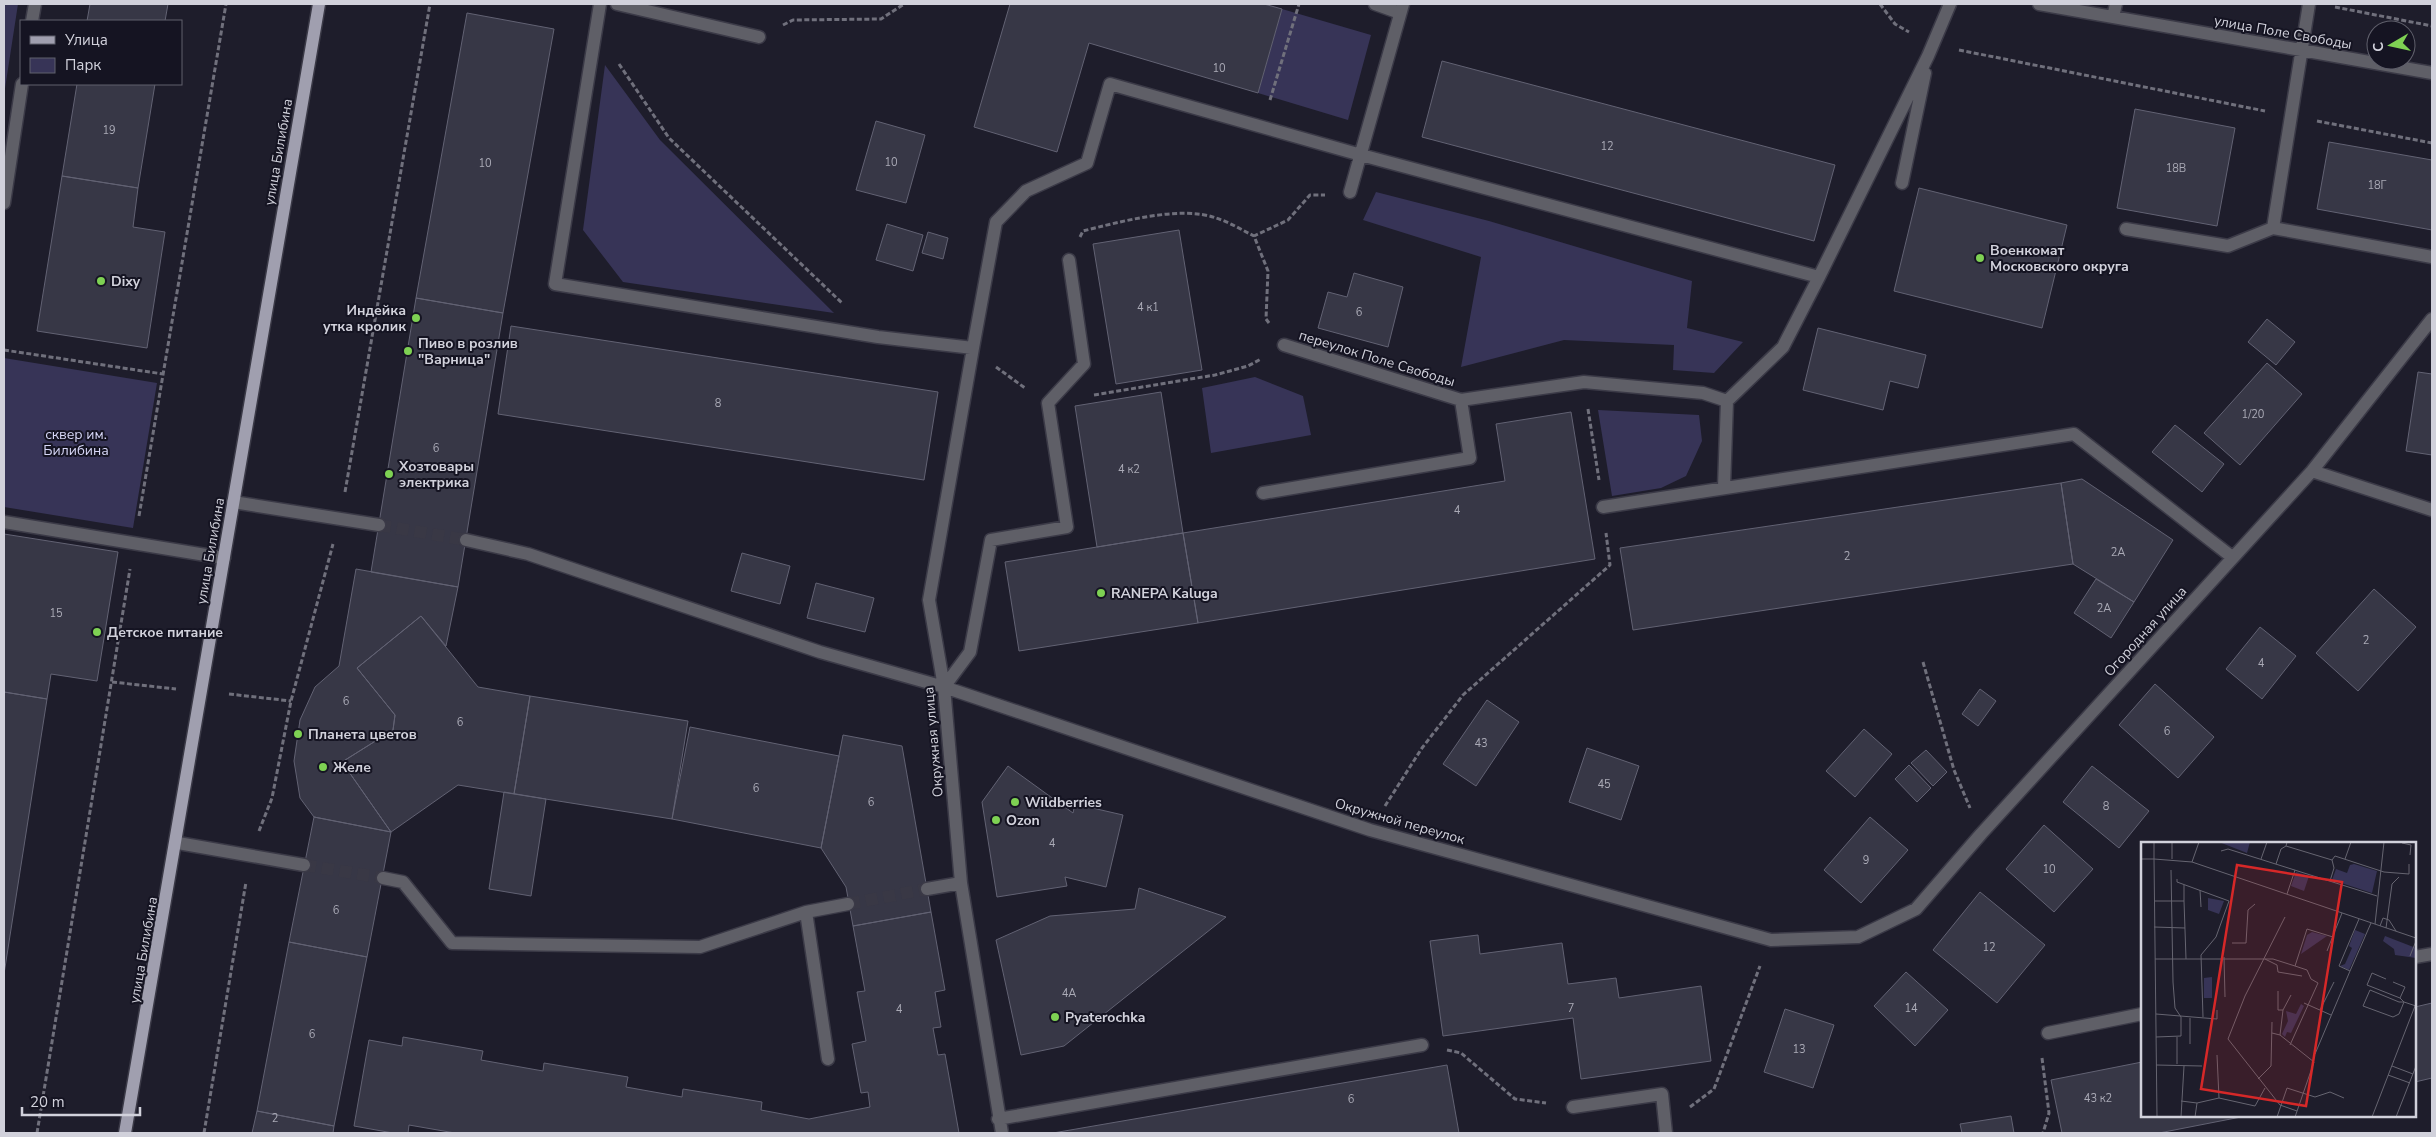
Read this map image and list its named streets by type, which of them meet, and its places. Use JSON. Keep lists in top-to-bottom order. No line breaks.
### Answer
{"streets":{"main road":["улица Билибина"],"street":["улица Поле Свободы","переулок Поле Свободы","Огородная улица","Окружная улица","Окружной переулок"]},"crossings":[["Огородная улица","Окружной переулок"],["Окружная улица","Окружной переулок"]],"parks":["сквер им. Билибина"],"places":["Военкомат Московского округа","Dixy","Индейка утка кролик","Пиво в розлив \"Варница\"","Хозтовары электрика","RANEPA Kaluga","Детское питание","Планета цветов","Желе","Wildberries","Ozon","Pyaterochka"],"house_numbers":["10","19","12","10","10","18В","18Г","4 к1","6","8","1/20","6","4 к2","4","2А","2","2А","15","2","4","6","6","6","43","45","6","6","8","4","9","10","6","12","4А","7","14","4","6","13","43 к2","6","2"],"legend":["Улица","Парк"],"scale_bar":"20 m","north":"left"}
